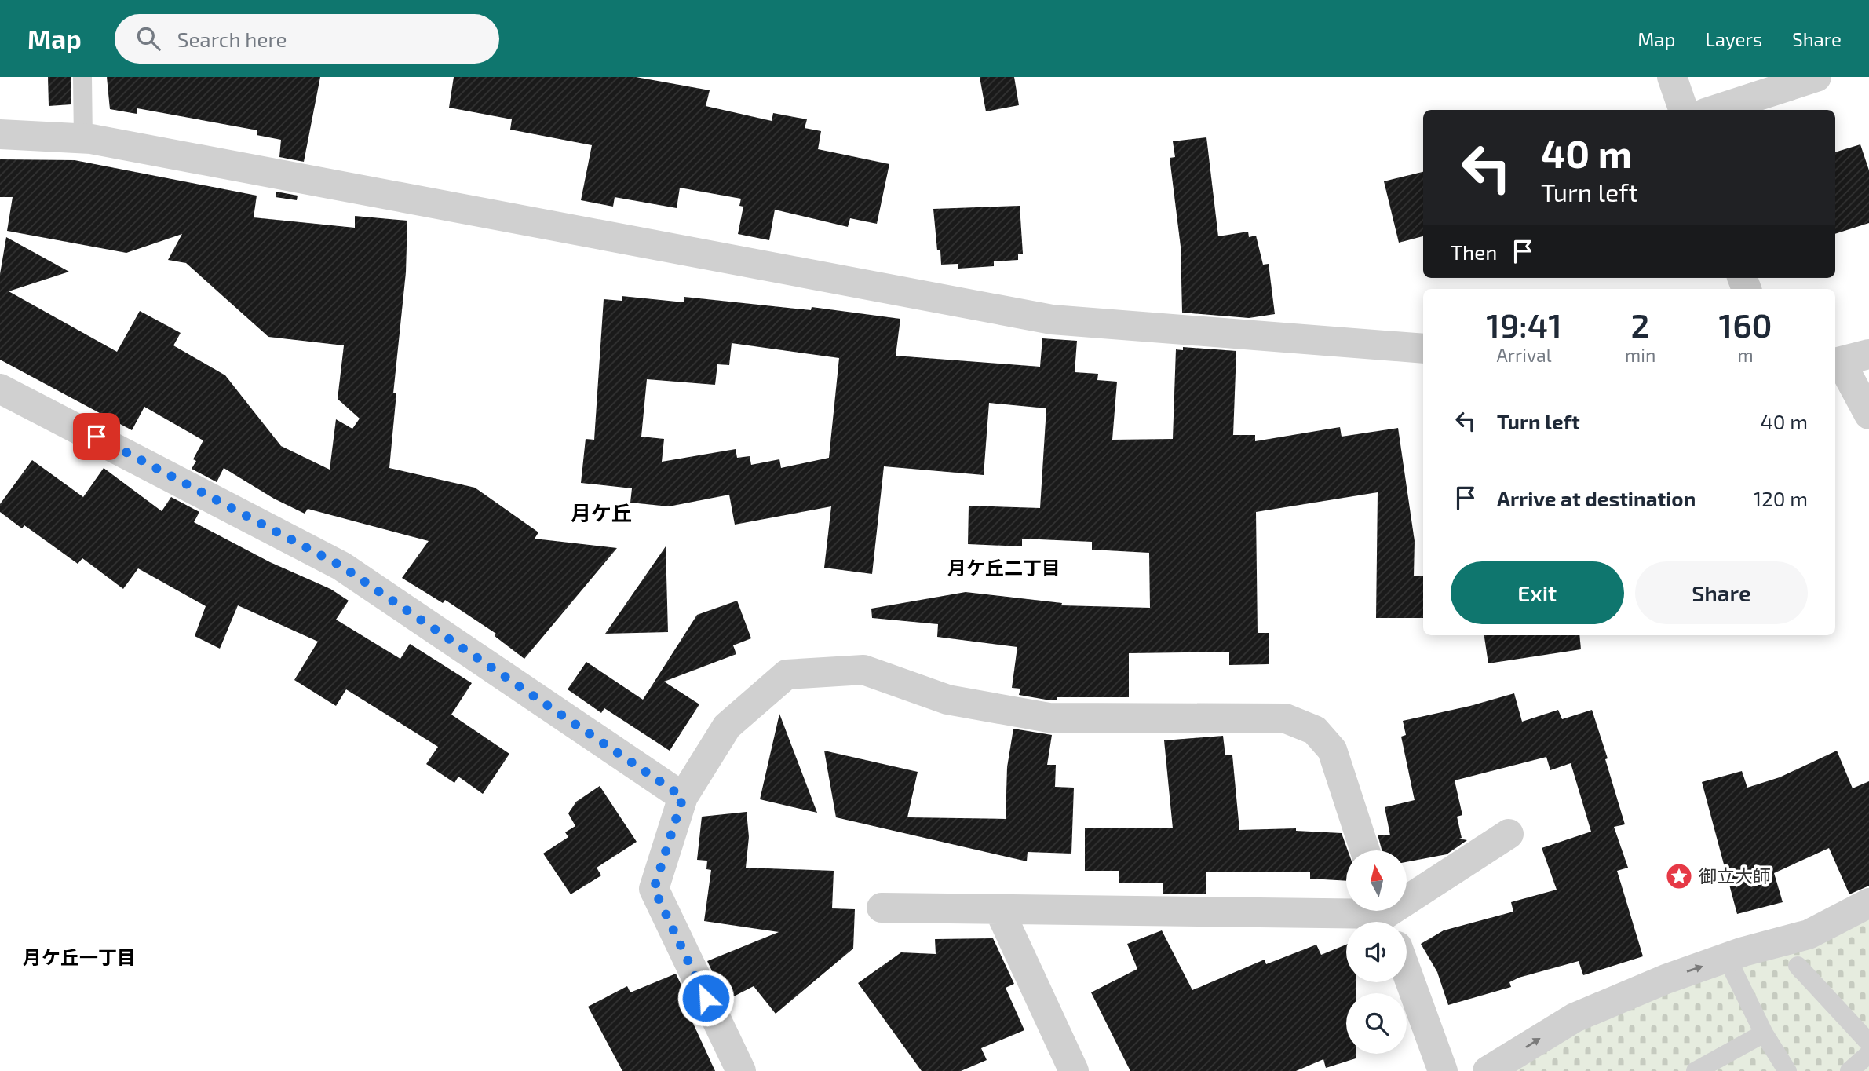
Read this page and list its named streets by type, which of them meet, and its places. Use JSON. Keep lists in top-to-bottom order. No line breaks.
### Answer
{"districts":["月ケ丘","月ケ丘二丁目","月ケ丘一丁目"],"places":{"place":["御立大師"]},"north":"top","page":{"header":"Map","search":"Search here","nav":["Map","Layers","Share"],"turn":["40 m","Turn left"],"then":"Then","eta":["19:41","Arrival","2","min","160","m"],"list":[{"name":"Turn left","value":"40 m"},{"name":"Arrive at destination","value":"120 m"}],"buttons":["Exit","Share"]}}
